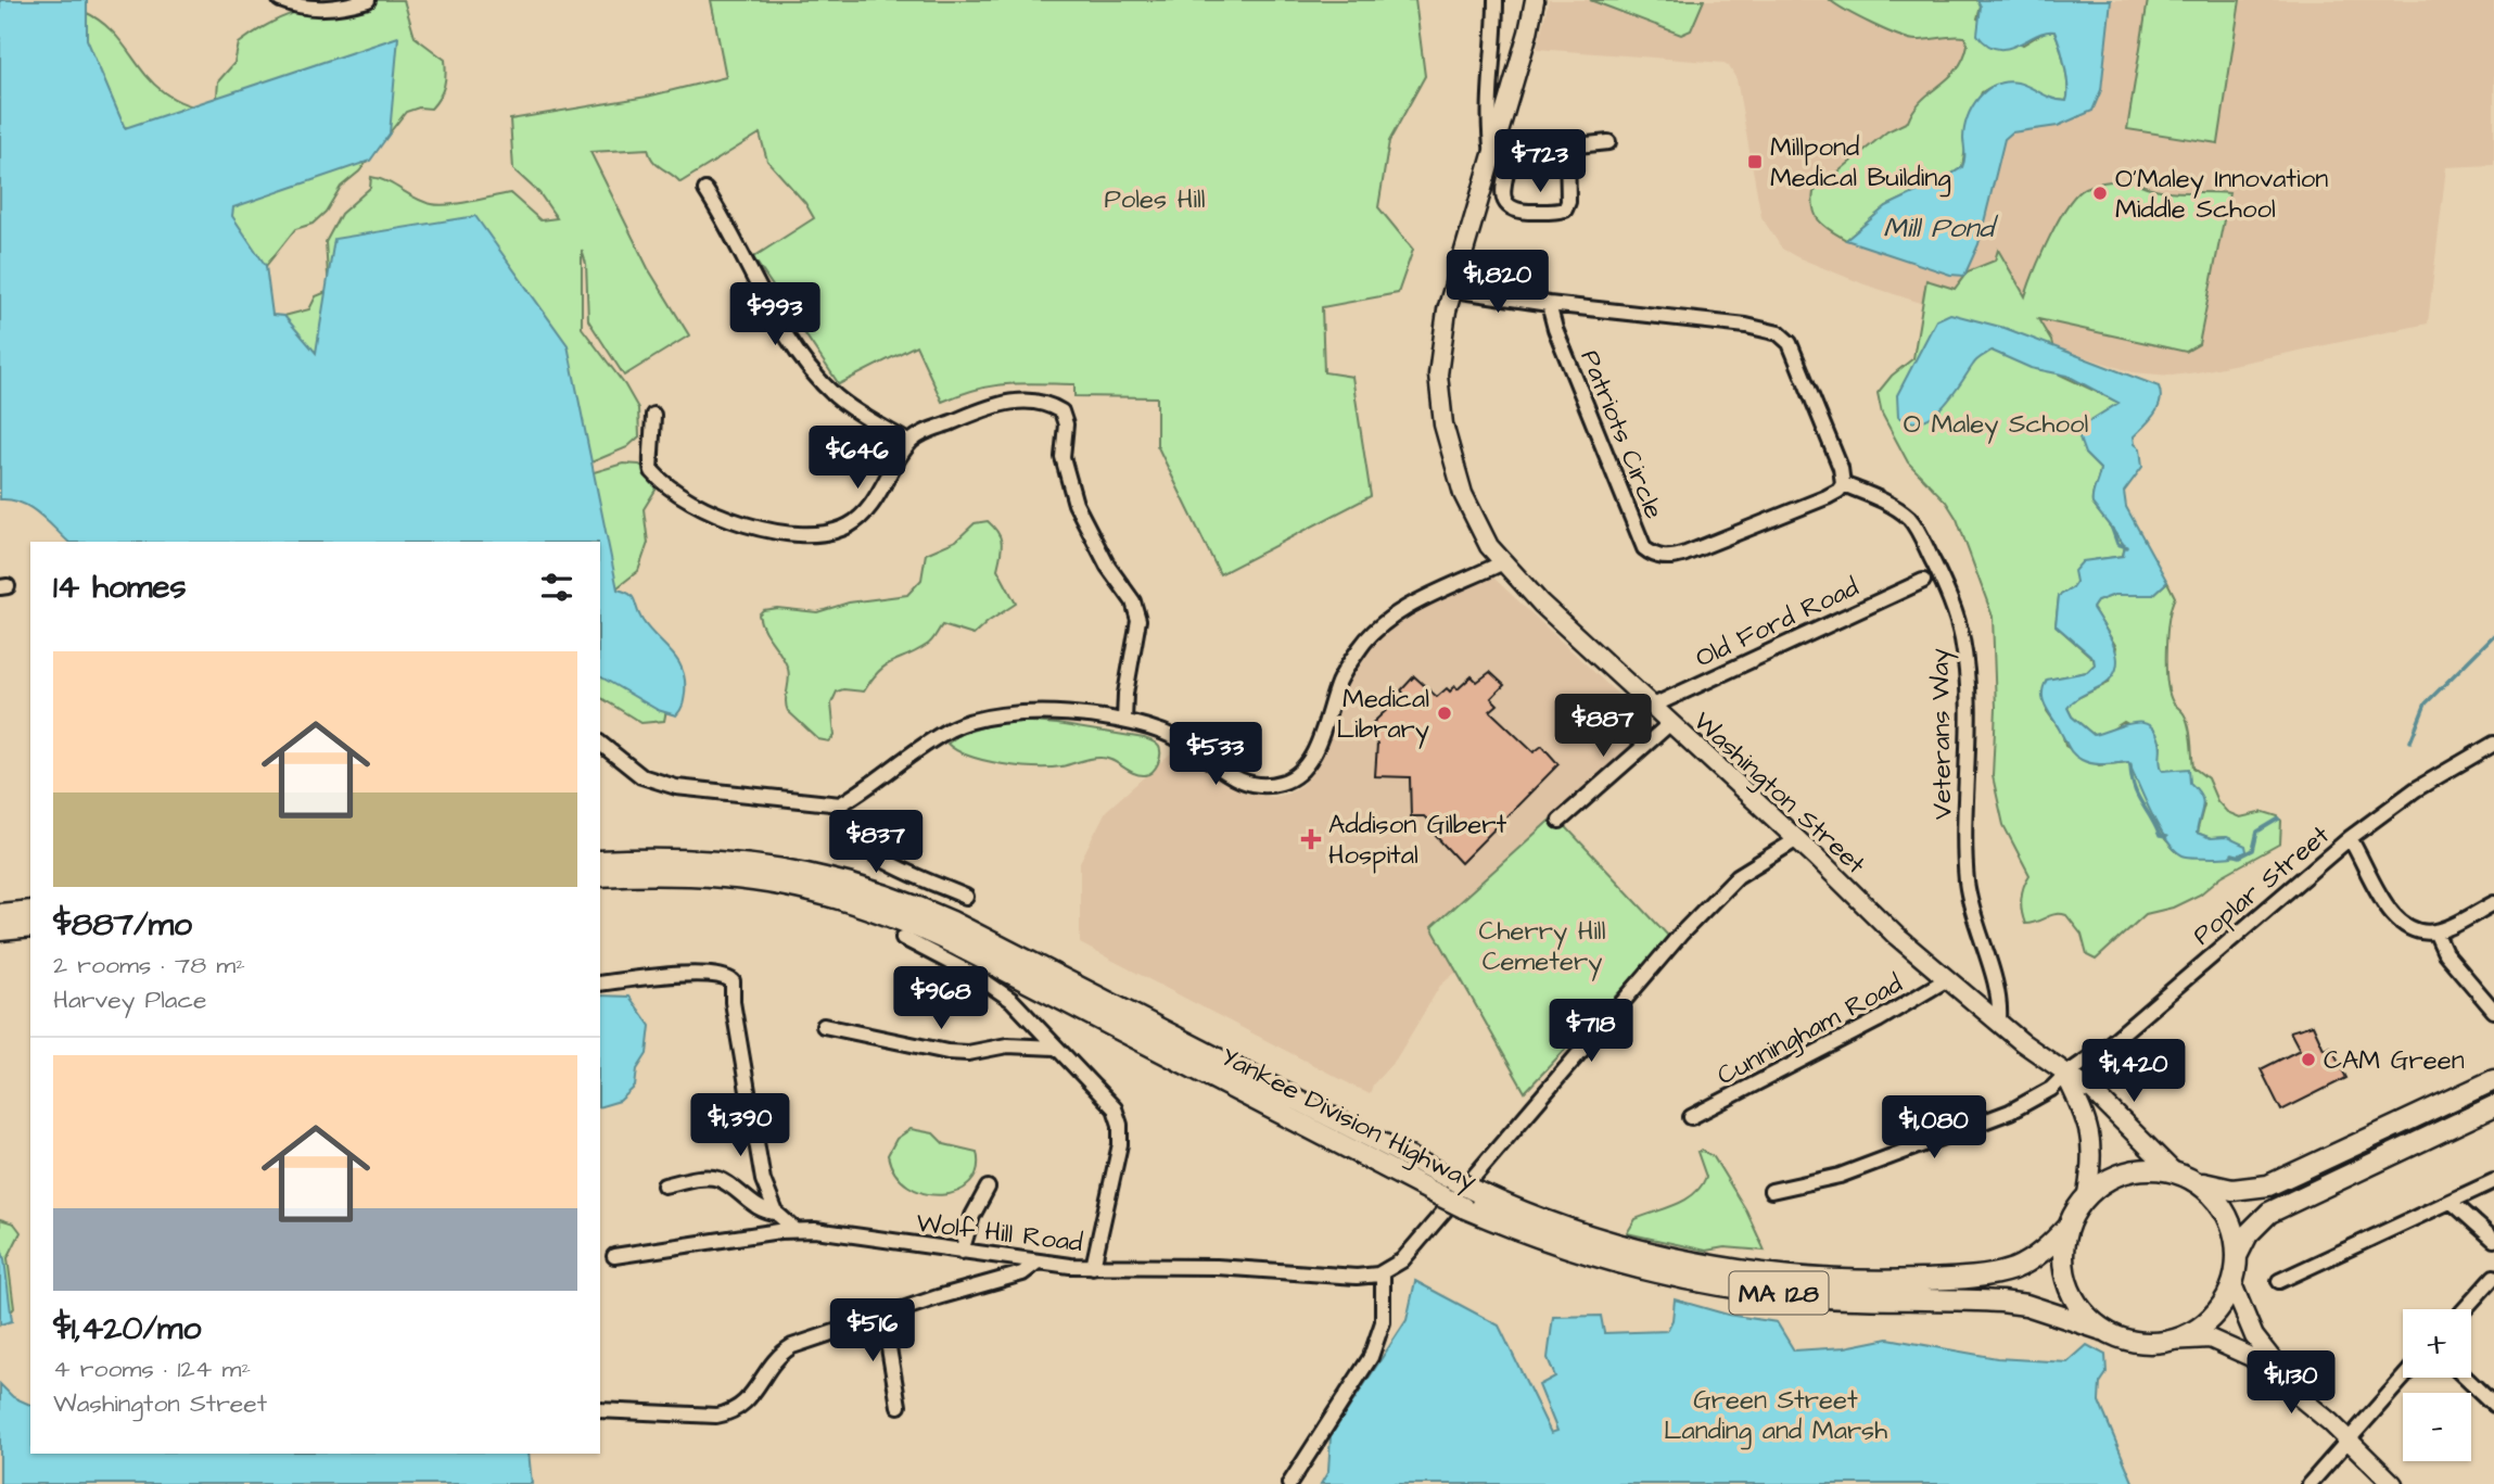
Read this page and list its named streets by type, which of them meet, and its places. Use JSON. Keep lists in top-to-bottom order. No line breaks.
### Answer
{"streets":{"highway":["Yankee Division Highway","MA 128"],"main road":["Washington Street"],"street":["Patriots Circle","Old Ford Road","Veterans Way","Poplar Street","Cunningham Road","Wolf Hill Road"]},"crossings":[["Patriots Circle","Veterans Way"],["Old Ford Road","Washington Street"],["Veterans Way","Washington Street"],["Washington Street","Poplar Street"],["Washington Street","Cunningham Road"],["Washington Street","Yankee Division Highway"],["Washington Street","MA 128"],["Yankee Division Highway","MA 128"]],"water":["Mill Pond"],"parks":["Poles Hill","O Maley School","Cherry Hill Cemetery","Green Street Landing and Marsh"],"places":{"transit":["Millpond Medical Building"],"other":["O'Maley Innovation Middle School","Medical Library","CAM Green"],"health":["Addison Gilbert Hospital"]},"page":{"price":["$723","$1,820","$993","$646","$887","$533","$837","$968","$718","$1,420","$1,390","$1,080","$516","$1,130"],"heading":"14 homes","list":[{"name":"$887/mo","note":"2 rooms · 78 m² · Harvey Place"},{"name":"$1,420/mo","note":"4 rooms · 124 m² · Washington Street"}],"map_buttons":["+","−"]}}
